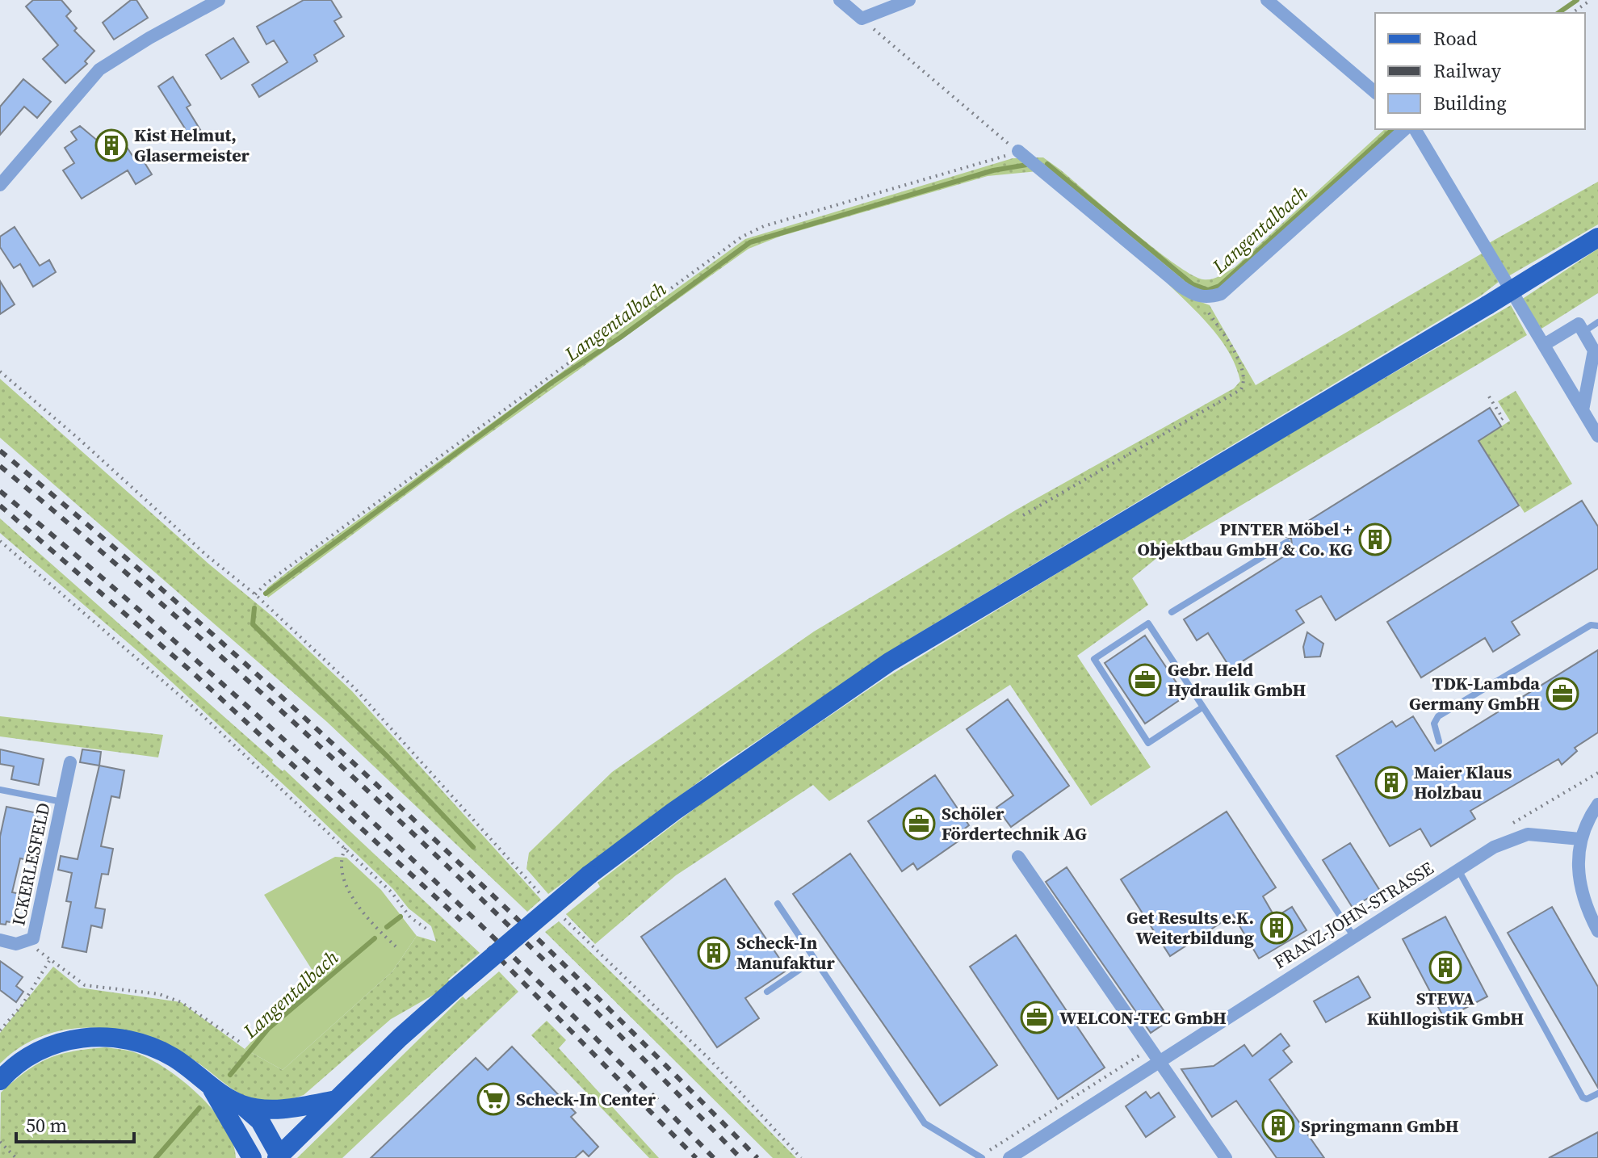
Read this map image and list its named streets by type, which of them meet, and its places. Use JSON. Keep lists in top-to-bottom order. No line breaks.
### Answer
{"streets":{"street":["ICKERLESFELD","FRANZ-JOHN-STRASSE"]},"water":["Langentalbach"],"places":{"building":["Kist Helmut, Glasermeister","PINTER Möbel + Objektbau GmbH & Co. KG","Maier Klaus Holzbau","Get Results e.K. Weiterbildung","Scheck-In Manufaktur","STEWA Kühllogistik GmbH","Springmann GmbH"],"office":["Gebr. Held Hydraulik GmbH","TDK-Lambda Germany GmbH","Schöler Fördertechnik AG","WELCON-TEC GmbH"],"supermarket":["Scheck-In Center"]},"legend":["Road","Railway","Building"],"scale_bar":"50 m"}
